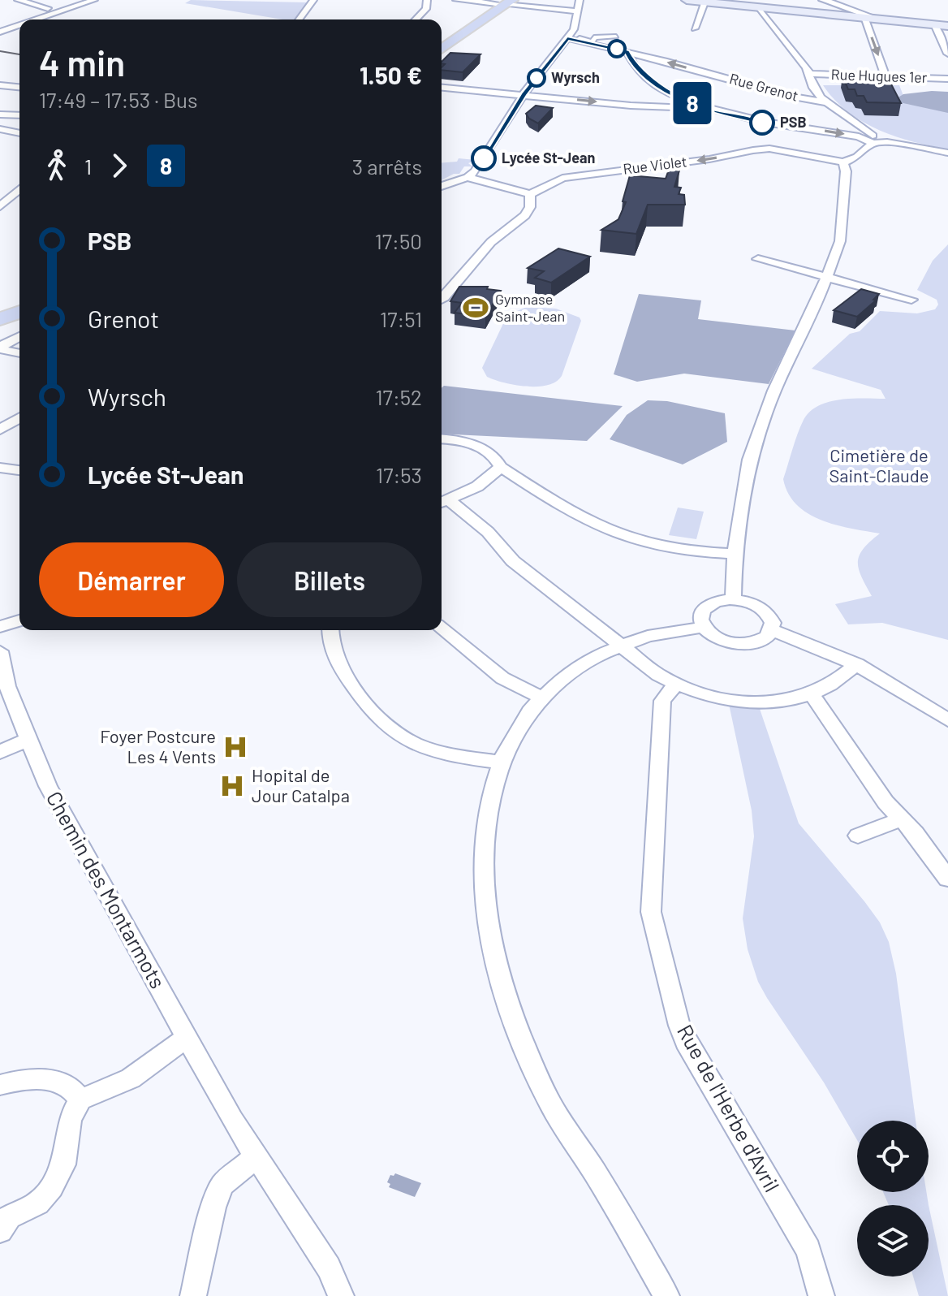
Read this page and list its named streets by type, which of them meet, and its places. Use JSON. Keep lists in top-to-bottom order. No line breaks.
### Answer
{"streets":{"street":["Rue Hugues 1er","Rue Grenot","Rue Violet","Chemin des Montarmots","Rue de l'Herbe d'Avril"]},"parks":["Cimetière de Saint-Claude"],"places":{"other":["Wyrsch","PSB","Lycée St-Jean"],"sports":["Gymnase Saint-Jean"],"hospital":["Foyer Postcure Les 4 Vents","Hopital de Jour Catalpa"]},"lines":["bus line 8"],"page":{"on_map":"8","heading":["4 min","17:49 – 17:53 · Bus","1.50 €"],"legs":["1","8","3 arrêts"],"list":[{"name":"PSB","value":"17:50"},{"name":"Grenot","value":"17:51"},{"name":"Wyrsch","value":"17:52"},{"name":"Lycée St-Jean","value":"17:53"}],"buttons":["Démarrer","Billets"]}}
